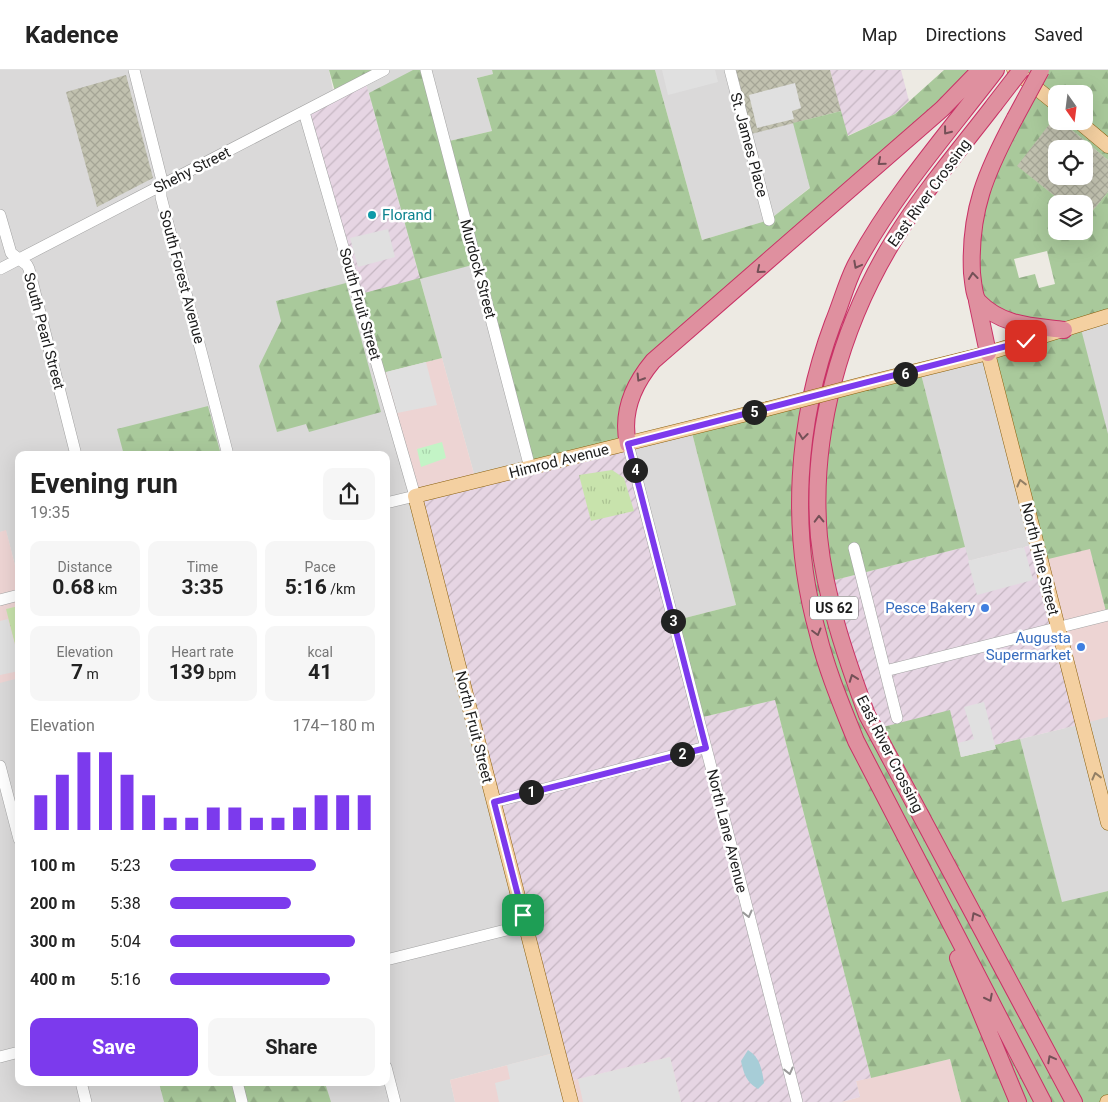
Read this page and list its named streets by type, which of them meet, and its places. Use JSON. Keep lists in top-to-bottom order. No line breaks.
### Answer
{"streets":{"highway":["East River Crossing","US 62"],"main road":["Himrod Avenue","North Hine Street","North Fruit Street"],"street":["St. James Place","Shehy Street","Murdock Street","South Forest Avenue","South Fruit Street","South Pearl Street","North Lane Avenue"]},"crossings":[["Shehy Street","South Forest Avenue"],["Shehy Street","South Fruit Street"],["Shehy Street","South Pearl Street"],["Murdock Street","Himrod Avenue"],["South Fruit Street","Himrod Avenue"],["South Fruit Street","North Fruit Street"],["Himrod Avenue","North Hine Street"],["Himrod Avenue","North Fruit Street"],["Himrod Avenue","North Lane Avenue"]],"one_way":["North Hine Street","North Lane Avenue"],"places":["Florand","Pesce Bakery","Augusta Supermarket"],"north":"bottom","page":{"header":"Kadence","nav":["Map","Directions","Saved"],"pins":["6","5","4","3","2","1"],"heading":["Evening run","19:35"],"stats":[["Distance","0.68 km"],["Time","3:35"],["Pace","5:16 /km"],["Elevation","7 m"],["Heart rate","139 bpm"],["kcal","41"]],"chart":["Elevation","174–180 m"],"list":[{"name":"100 m","note":"5:23"},{"name":"200 m","note":"5:38"},{"name":"300 m","note":"5:04"},{"name":"400 m","note":"5:16"}],"buttons":["Save","Share"]}}
